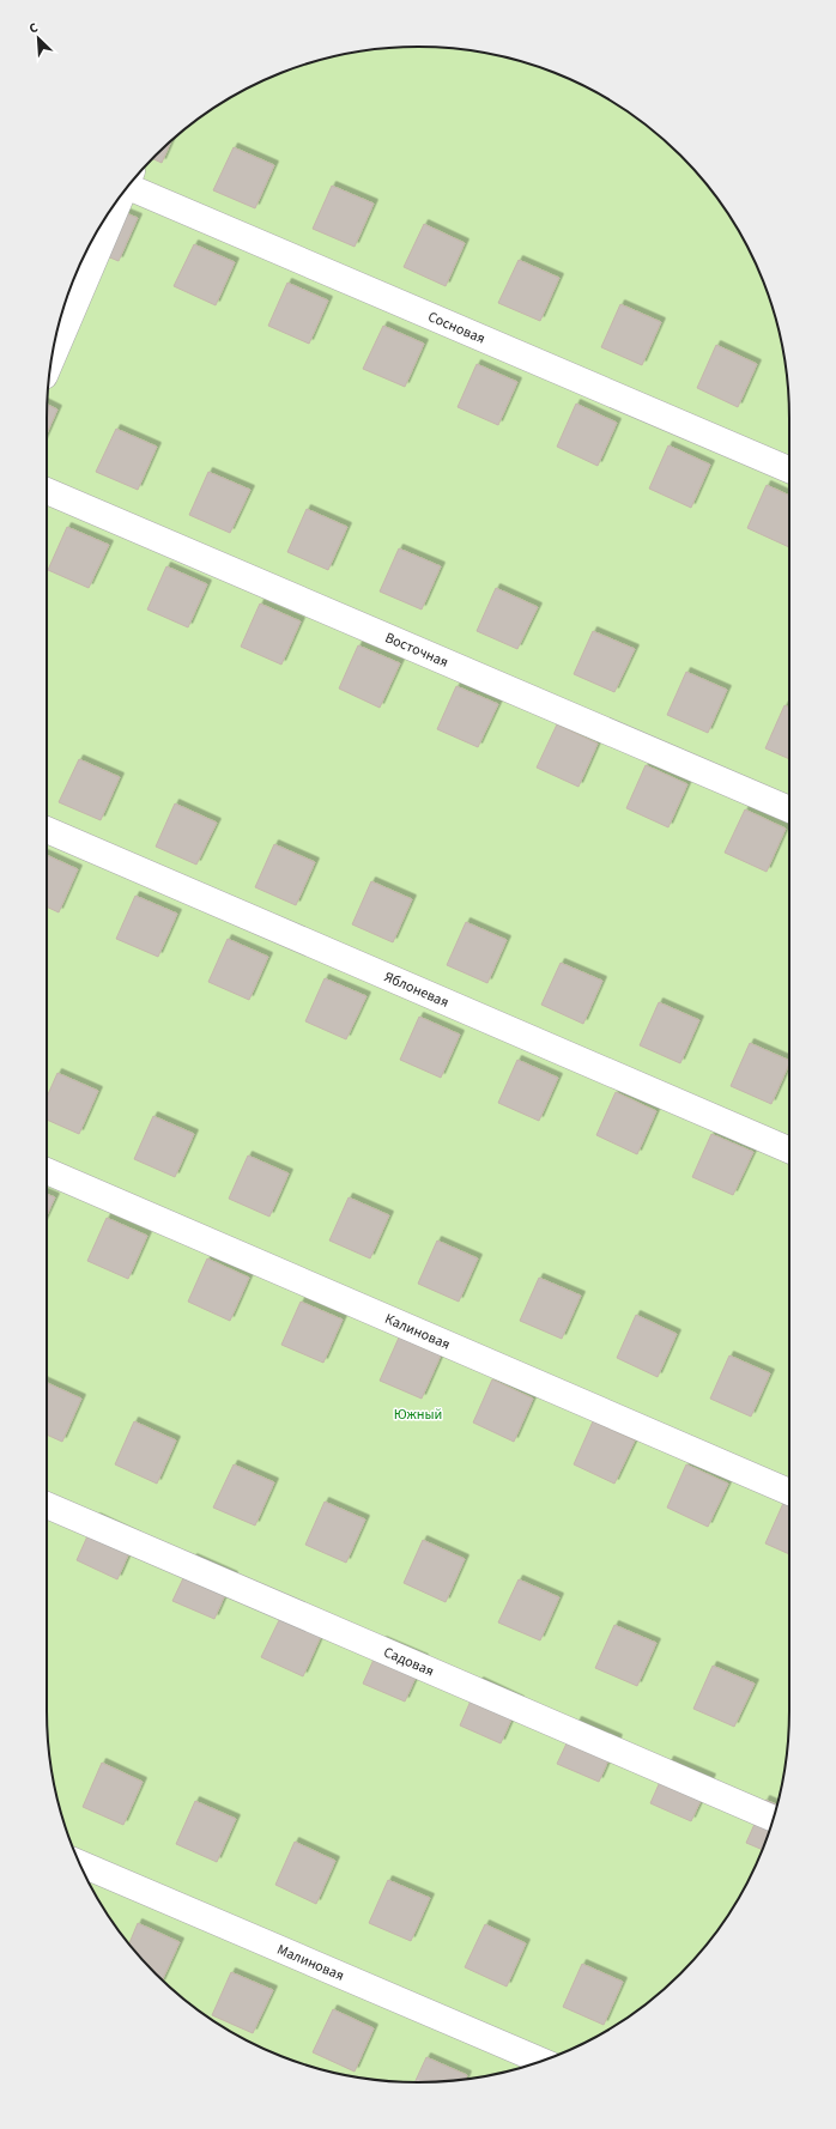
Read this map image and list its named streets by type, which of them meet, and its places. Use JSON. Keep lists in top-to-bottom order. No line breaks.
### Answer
{"streets":{"street":["Сосновая","Восточная","Яблоневая","Калиновая","Садовая","Малиновая"]},"parks":["Южный"],"north":"top left"}
